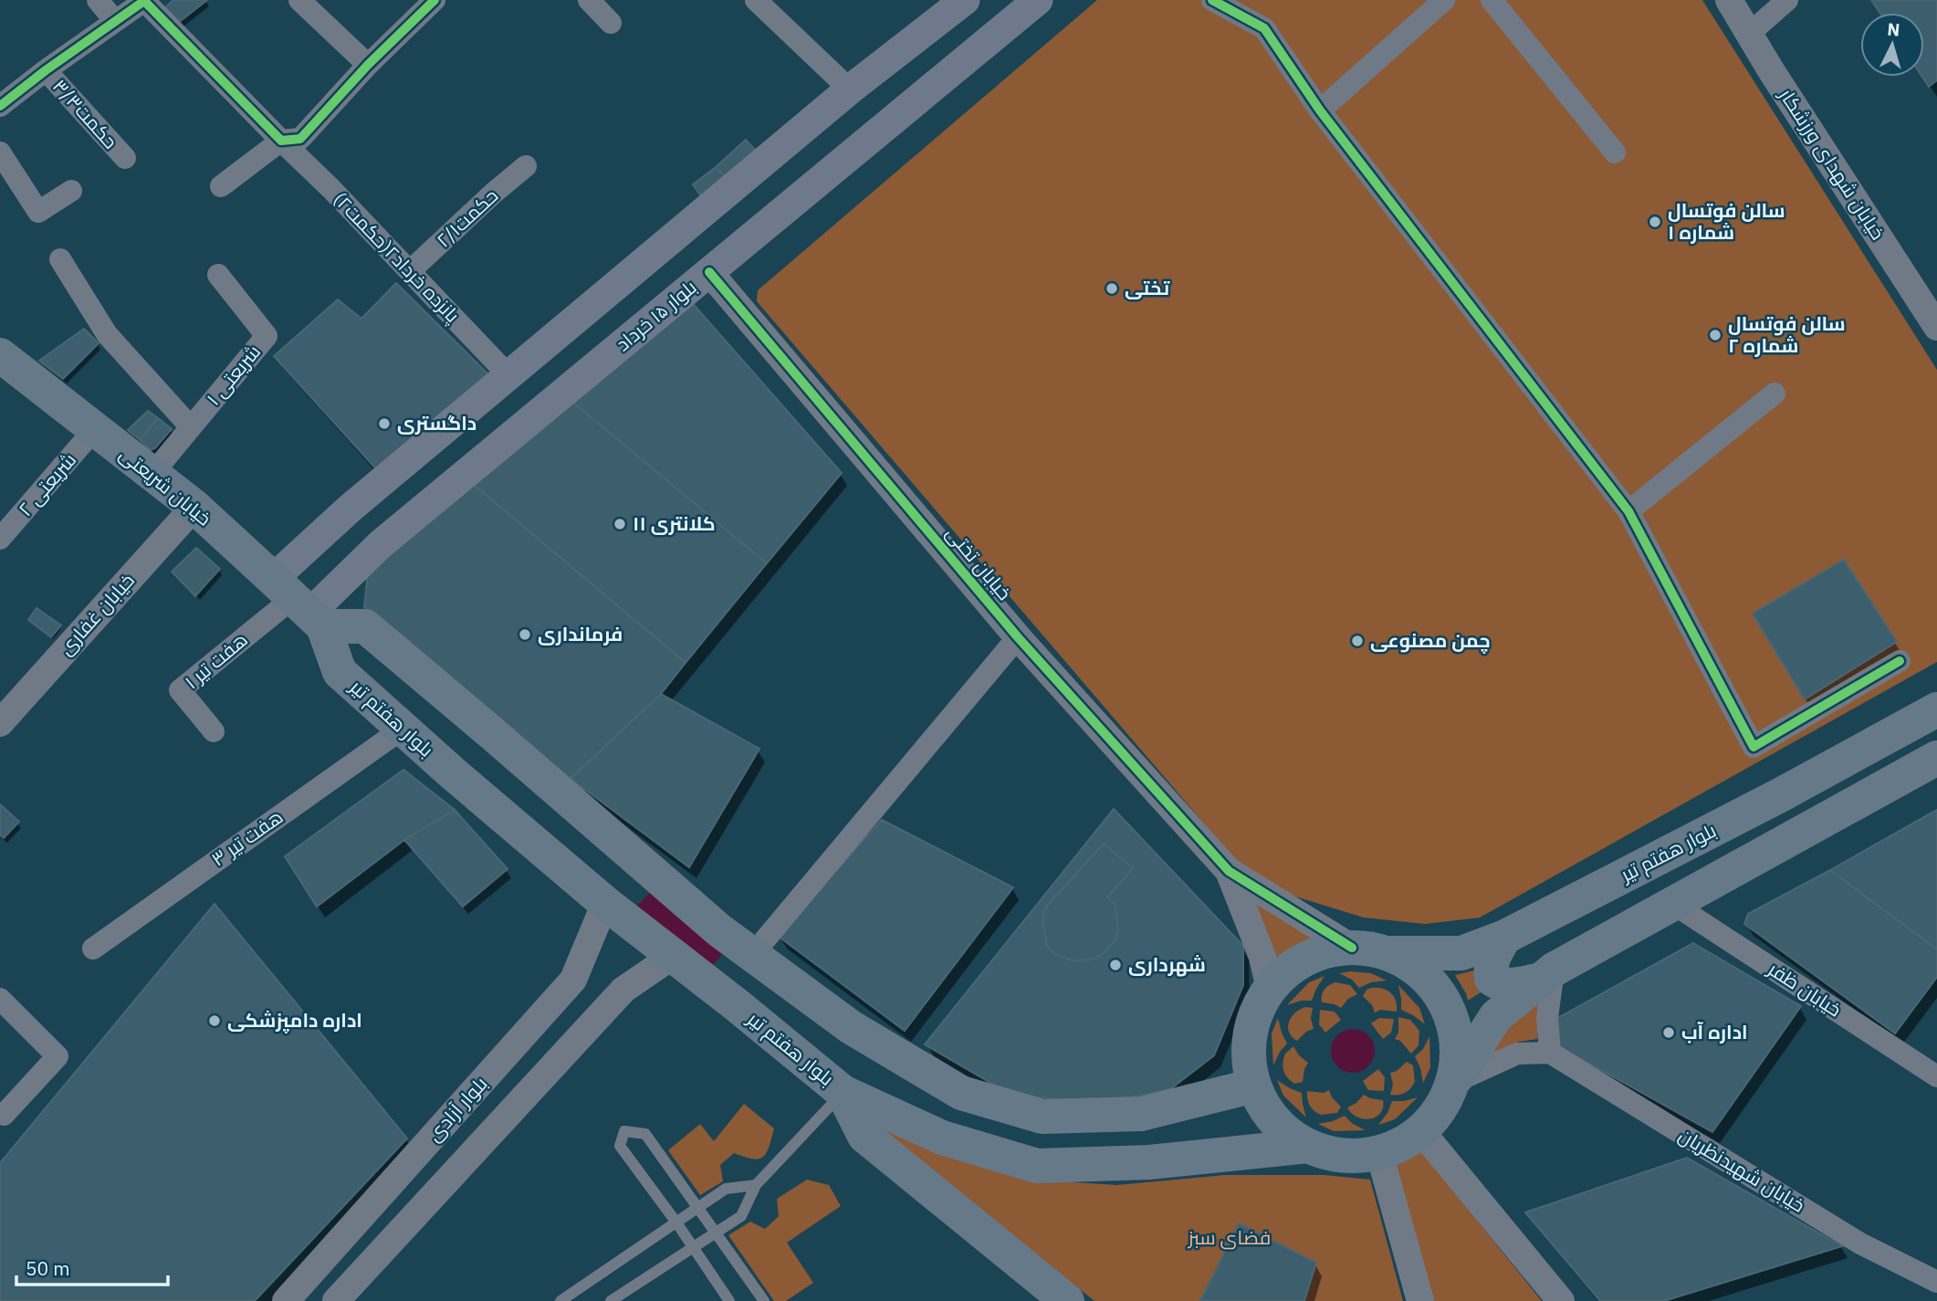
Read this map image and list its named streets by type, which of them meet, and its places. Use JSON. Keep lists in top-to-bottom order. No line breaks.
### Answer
{"streets":{"main road":["بلوار ۱۵ خرداد","خیابان شریعتی","بلوار هفتم تیر"],"street":["حکمت۳/۳","خیابان شهدای ورزشکار","حکمت۲/۱","پانزده خرداد۲(حکمت۲)","شریعتی ۱","شریعتی ۲","خیابان تختی","خیابان غفاری","هفت تیر ۱","هفت تیر ۳","خیابان ظفر","بلوار آزادی","خیابان شهیدنظریان"]},"crossings":[["حکمت۲/۱","پانزده خرداد۲(حکمت۲)"],["بلوار ۱۵ خرداد","خیابان شریعتی"],["بلوار ۱۵ خرداد","خیابان تختی"],["بلوار ۱۵ خرداد","هفت تیر ۱"],["بلوار ۱۵ خرداد","بلوار هفتم تیر"],["شریعتی ۱","خیابان شریعتی"],["شریعتی ۲","خیابان شریعتی"],["خیابان شریعتی","خیابان غفاری"],["خیابان شریعتی","هفت تیر ۱"],["خیابان شریعتی","بلوار هفتم تیر"],["هفت تیر ۱","بلوار هفتم تیر"],["بلوار هفتم تیر","هفت تیر ۳"],["بلوار هفتم تیر","بلوار آزادی"]],"parks":["فضای سبز"],"places":["سالن فوتسال شماره ۱","تختی","سالن فوتسال شماره ۲","داگستری","کلانتری ۱۱","فرمانداری","چمن مصنوعی","شهرداری","اداره دامپزشکی","اداره آب"],"scale_bar":"50 m","north":"top"}
